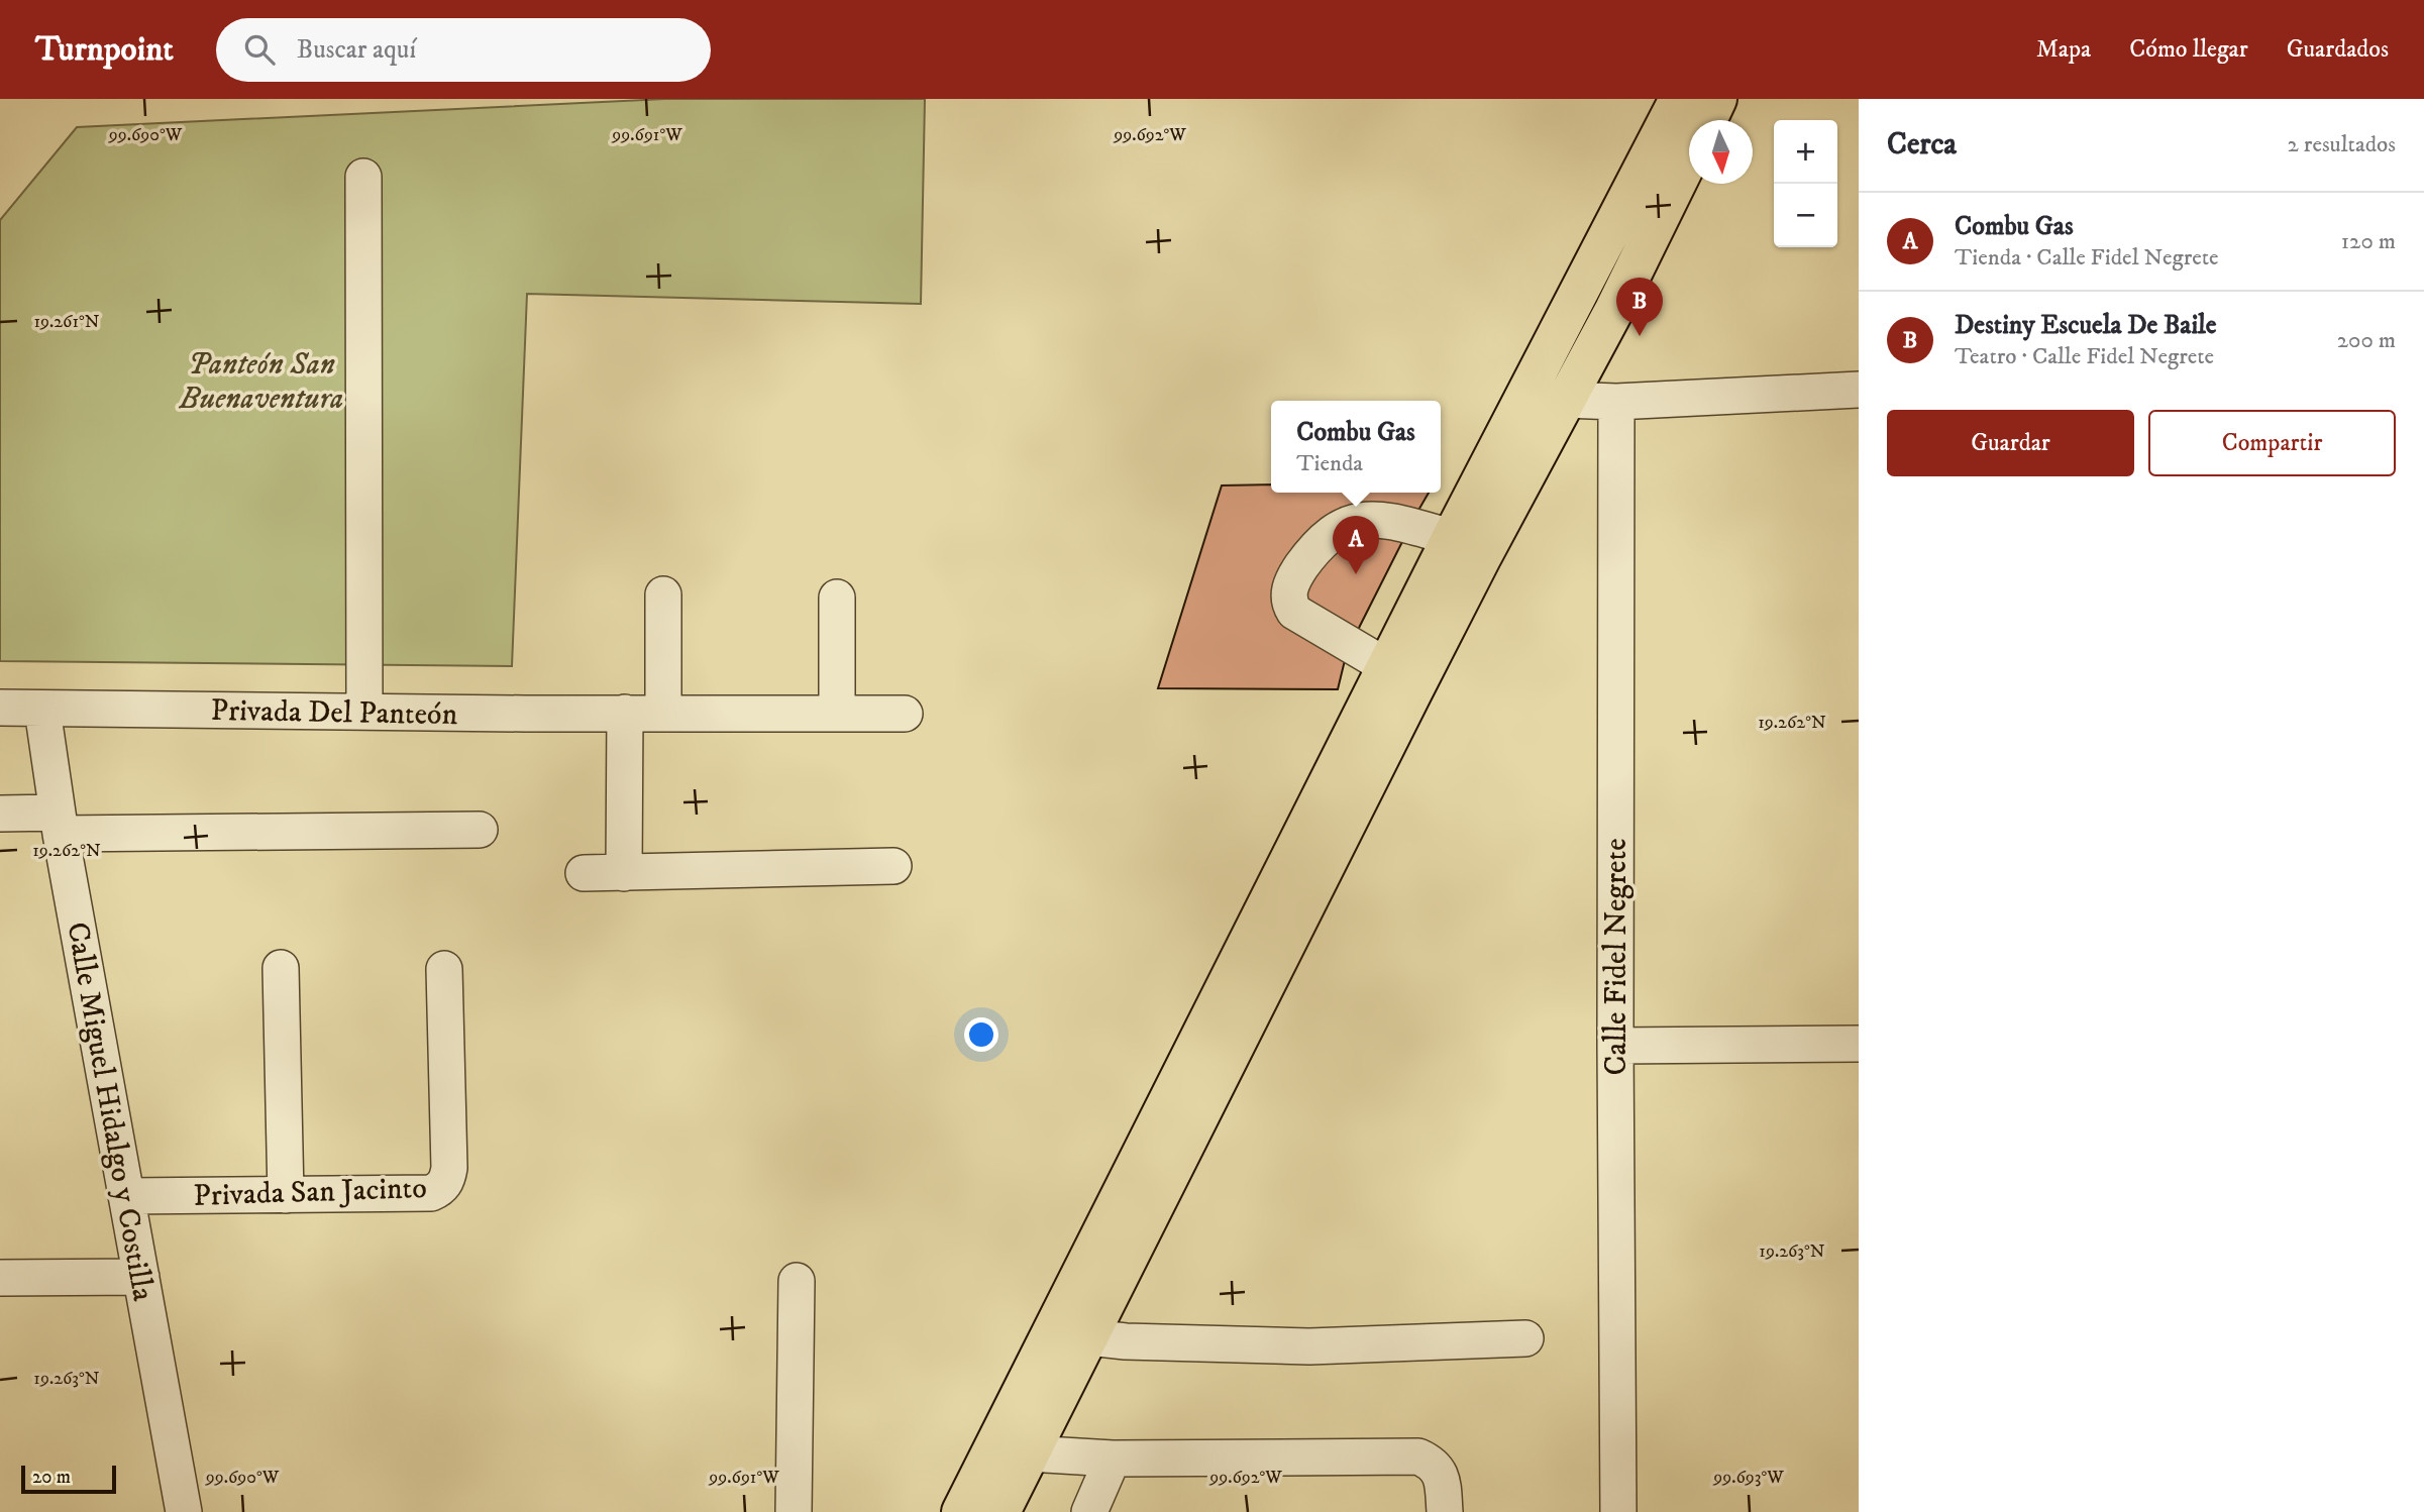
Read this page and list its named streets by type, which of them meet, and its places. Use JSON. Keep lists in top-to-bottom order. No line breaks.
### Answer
{"streets":{"street":["Privada Del Panteón","Calle Fidel Negrete","Calle Miguel Hidalgo y Costilla","Privada San Jacinto"]},"crossings":[["Privada Del Panteón","Calle Miguel Hidalgo y Costilla"],["Calle Miguel Hidalgo y Costilla","Privada San Jacinto"]],"parks":["Panteón San Buenaventura"],"scale_bar":"20 m","north":"bottom","page":{"header":"Turnpoint","search":"Buscar aquí","nav":["Mapa","Cómo llegar","Guardados"],"heading":["Cerca","2 resultados"],"map_buttons":["+","−"],"list":[{"mark":"A","name":"Combu Gas","note":"Tienda · Calle Fidel Negrete","value":"120 m"},{"mark":"B","name":"Destiny Escuela De Baile","note":"Teatro · Calle Fidel Negrete","value":"200 m"}],"pins":["B","A"],"buttons":["Guardar","Compartir"],"popup":["Combu Gas","Tienda"],"scale":"20 m"},"coordinates":["99.690°W","99.691°W","99.692°W","19.261°N","19.262°N","19.263°N","99.693°W"]}
